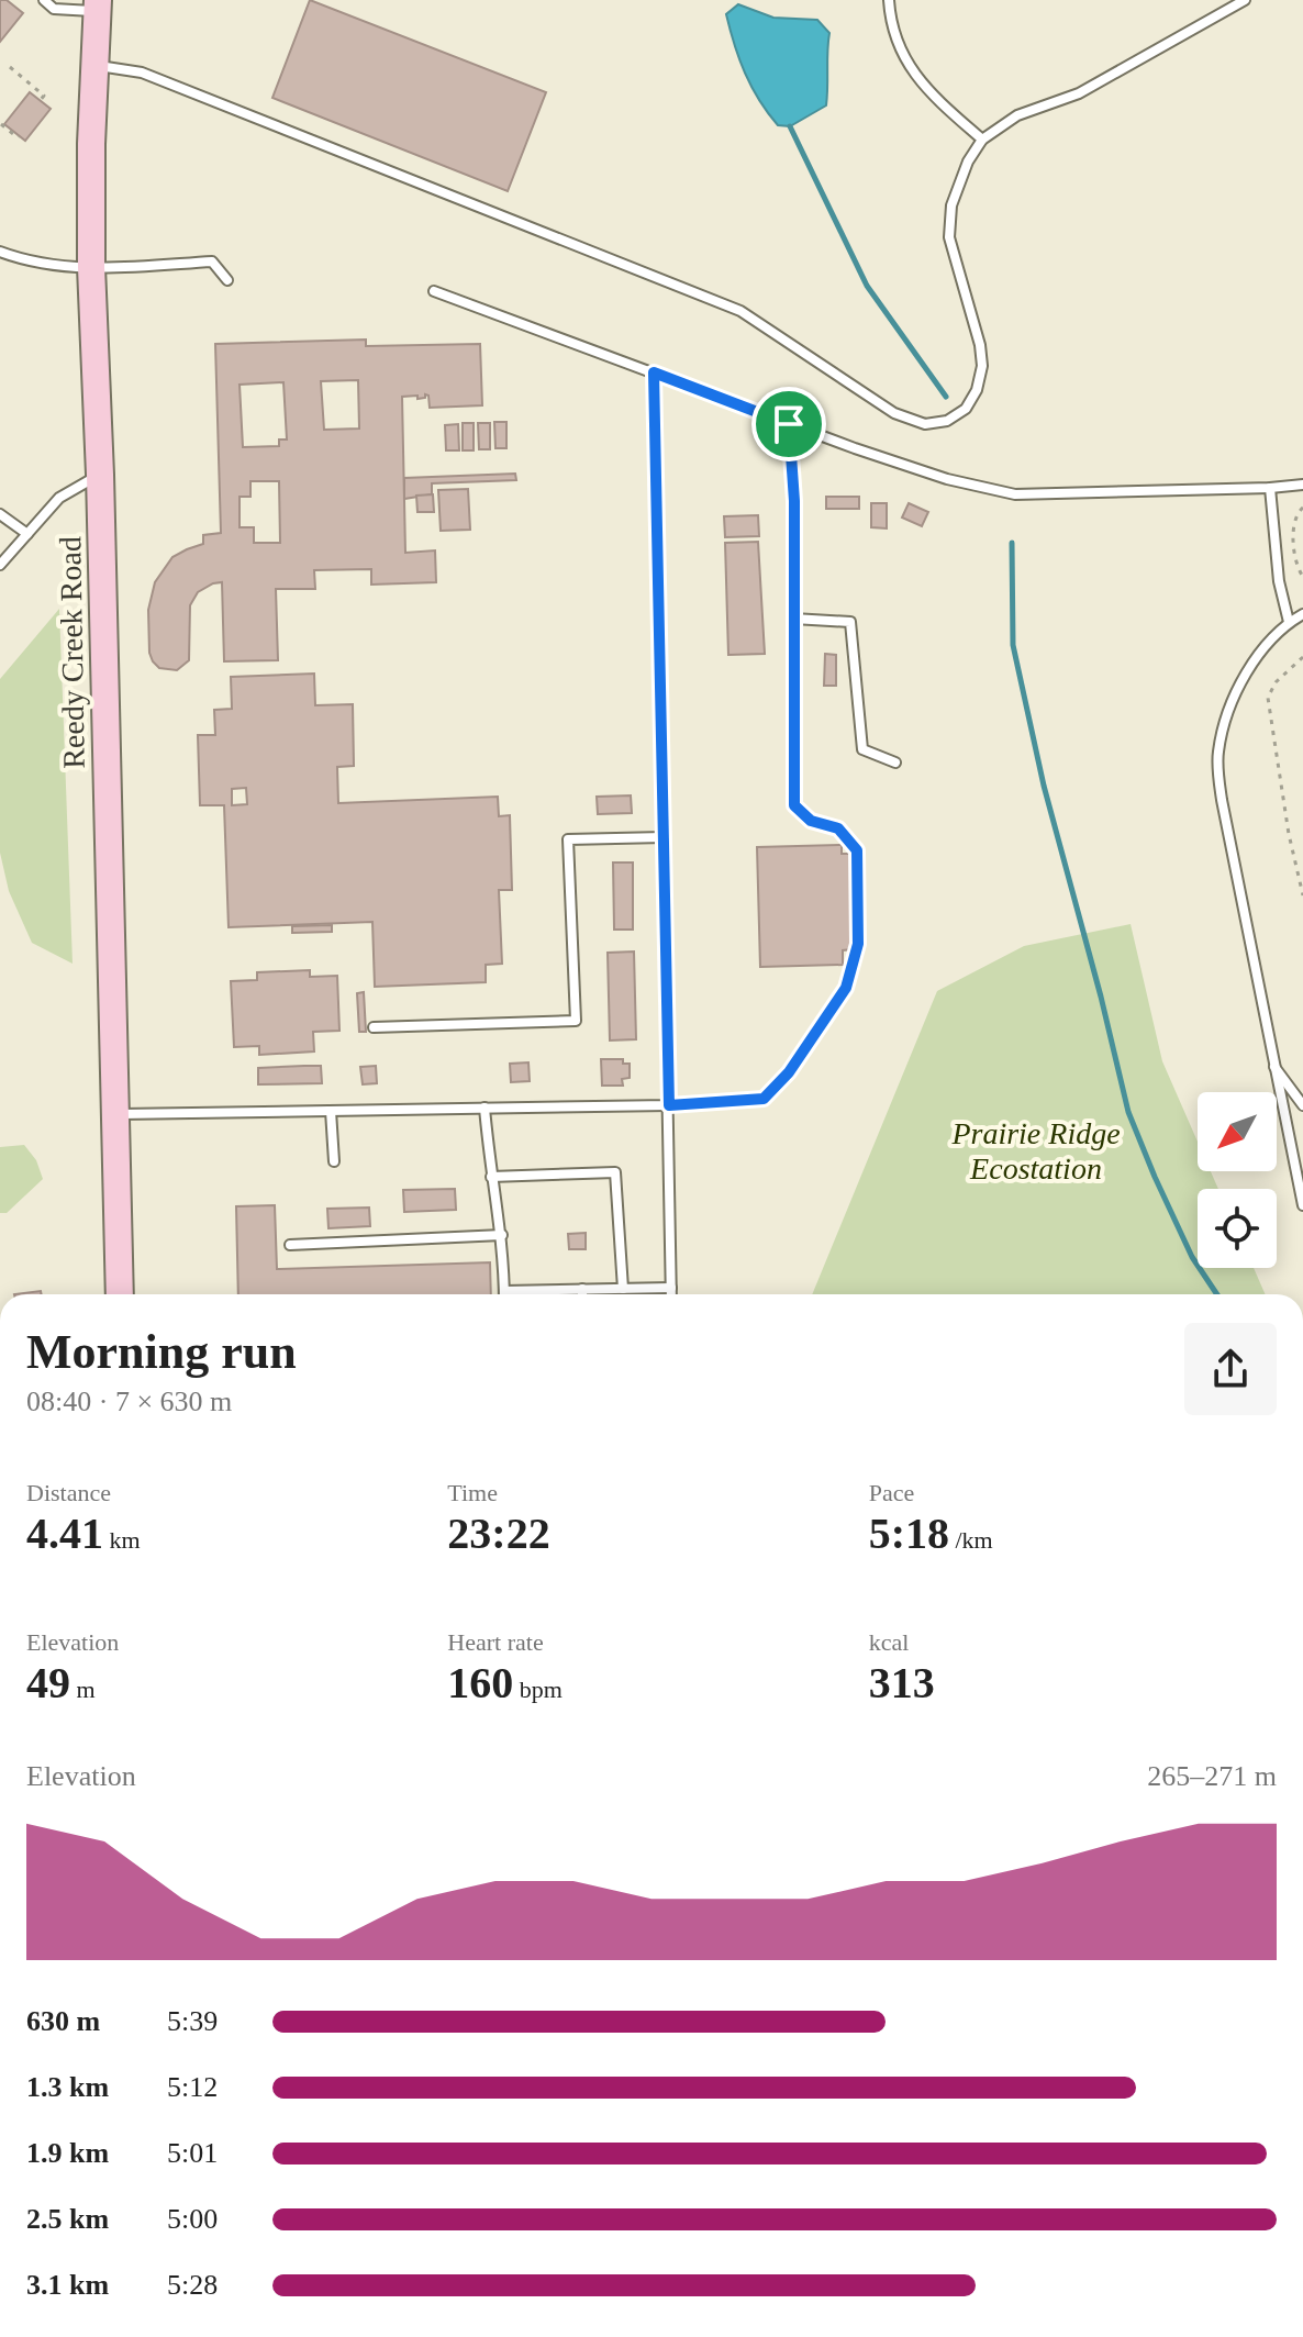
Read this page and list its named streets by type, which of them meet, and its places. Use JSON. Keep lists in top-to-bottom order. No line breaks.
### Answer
{"streets":{"main road":["Reedy Creek Road"]},"parks":["Prairie Ridge Ecostation"],"north":"bottom left","page":{"heading":["Morning run","08:40 · 7 × 630 m"],"stats":[["Distance","4.41 km"],["Time","23:22"],["Pace","5:18 /km"],["Elevation","49 m"],["Heart rate","160 bpm"],["kcal","313"]],"chart":["Elevation","265–271 m"],"list":[{"name":"630 m","note":"5:39"},{"name":"1.3 km","note":"5:12"},{"name":"1.9 km","note":"5:01"},{"name":"2.5 km","note":"5:00"},{"name":"3.1 km","note":"5:28"}]}}
